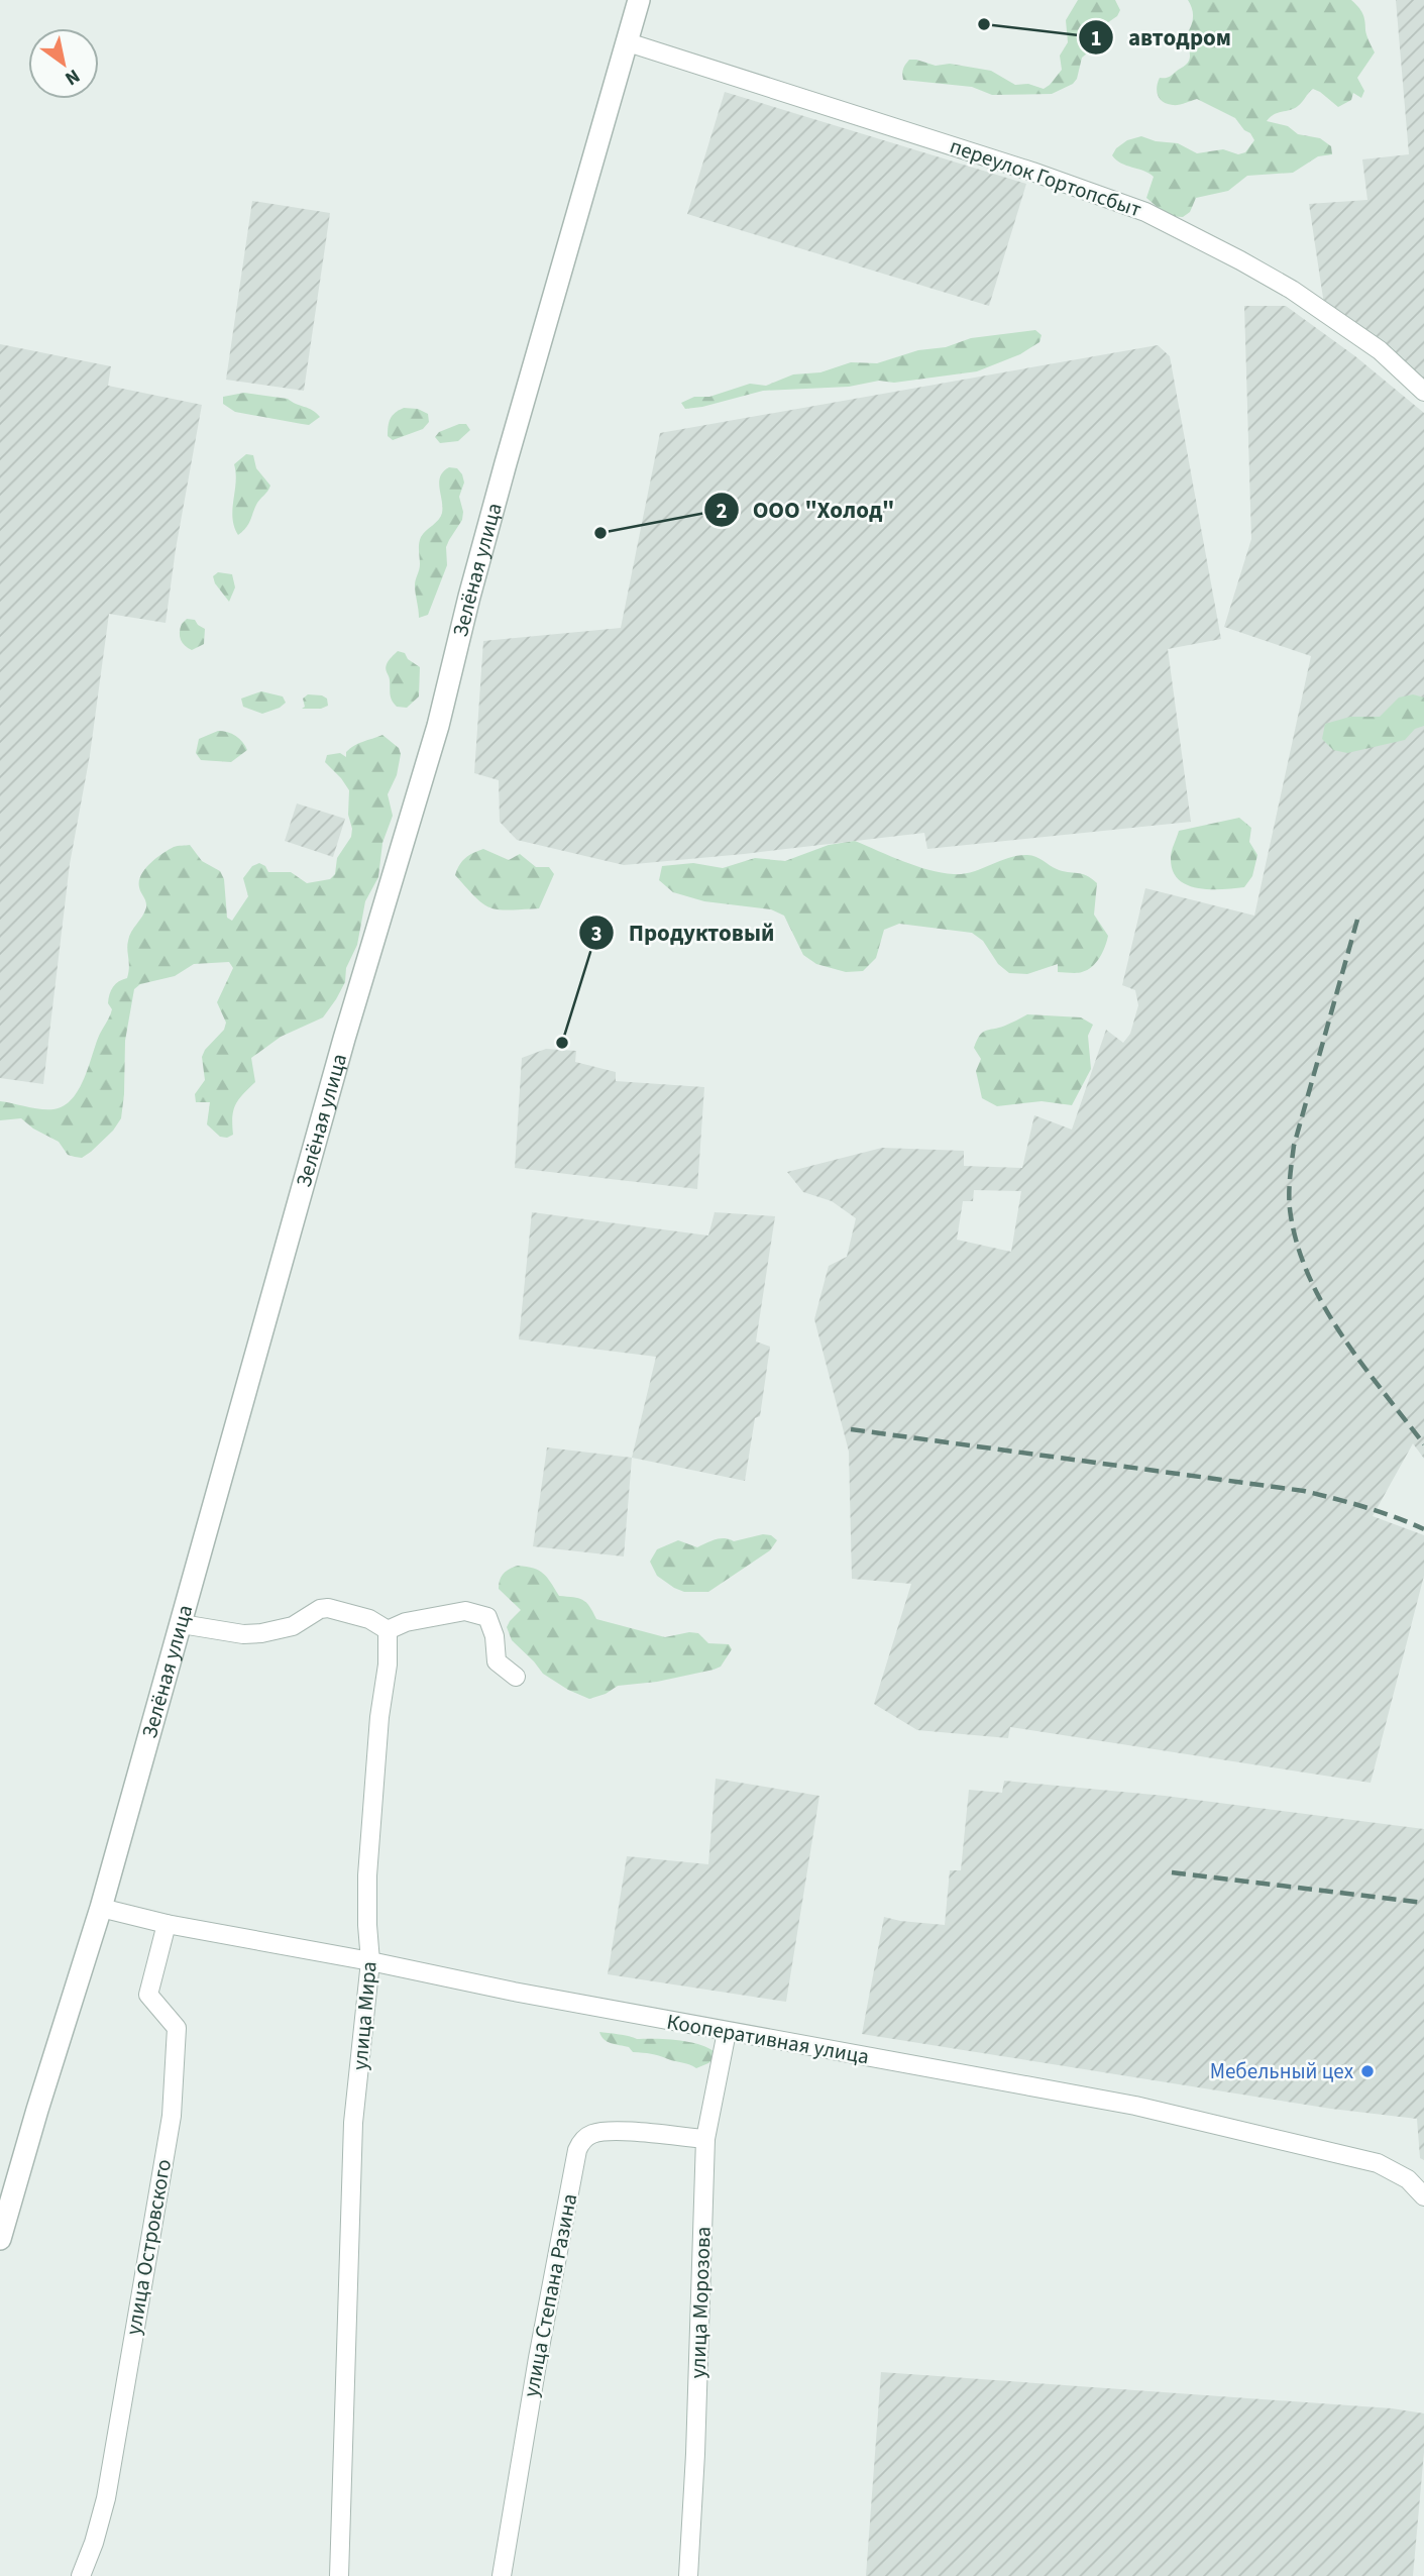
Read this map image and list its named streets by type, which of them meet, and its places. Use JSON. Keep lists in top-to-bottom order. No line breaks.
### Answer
{"streets":{"street":["переулок Гортопсбыт","Зелёная улица","улица Мира","Кооперативная улица","улица Островского","улица Степана Разина","улица Морозова"]},"crossings":[["переулок Гортопсбыт","Зелёная улица"],["Зелёная улица","Кооперативная улица"],["улица Мира","Кооперативная улица"],["Кооперативная улица","улица Островского"],["Кооперативная улица","улица Морозова"],["улица Степана Разина","улица Морозова"]],"places":["автодром","ООО \"Холод\"","Продуктовый","Мебельный цех"],"north":"bottom right"}
